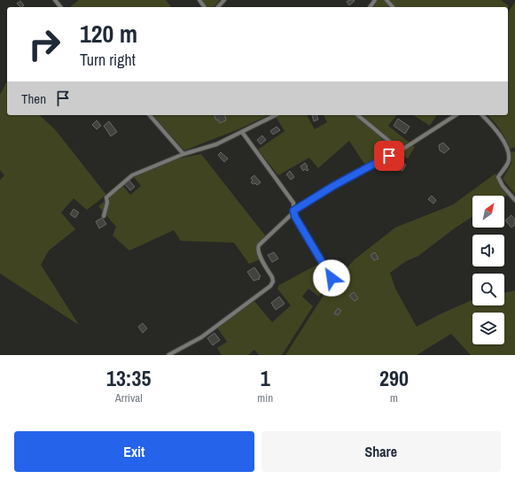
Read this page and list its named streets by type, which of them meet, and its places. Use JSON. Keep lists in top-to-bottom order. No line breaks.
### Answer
{"north":"top right","page":{"turn":["120 m","Turn right"],"then":"Then","eta":["13:35","Arrival","1","min","290","m"],"buttons":["Exit","Share"]}}
